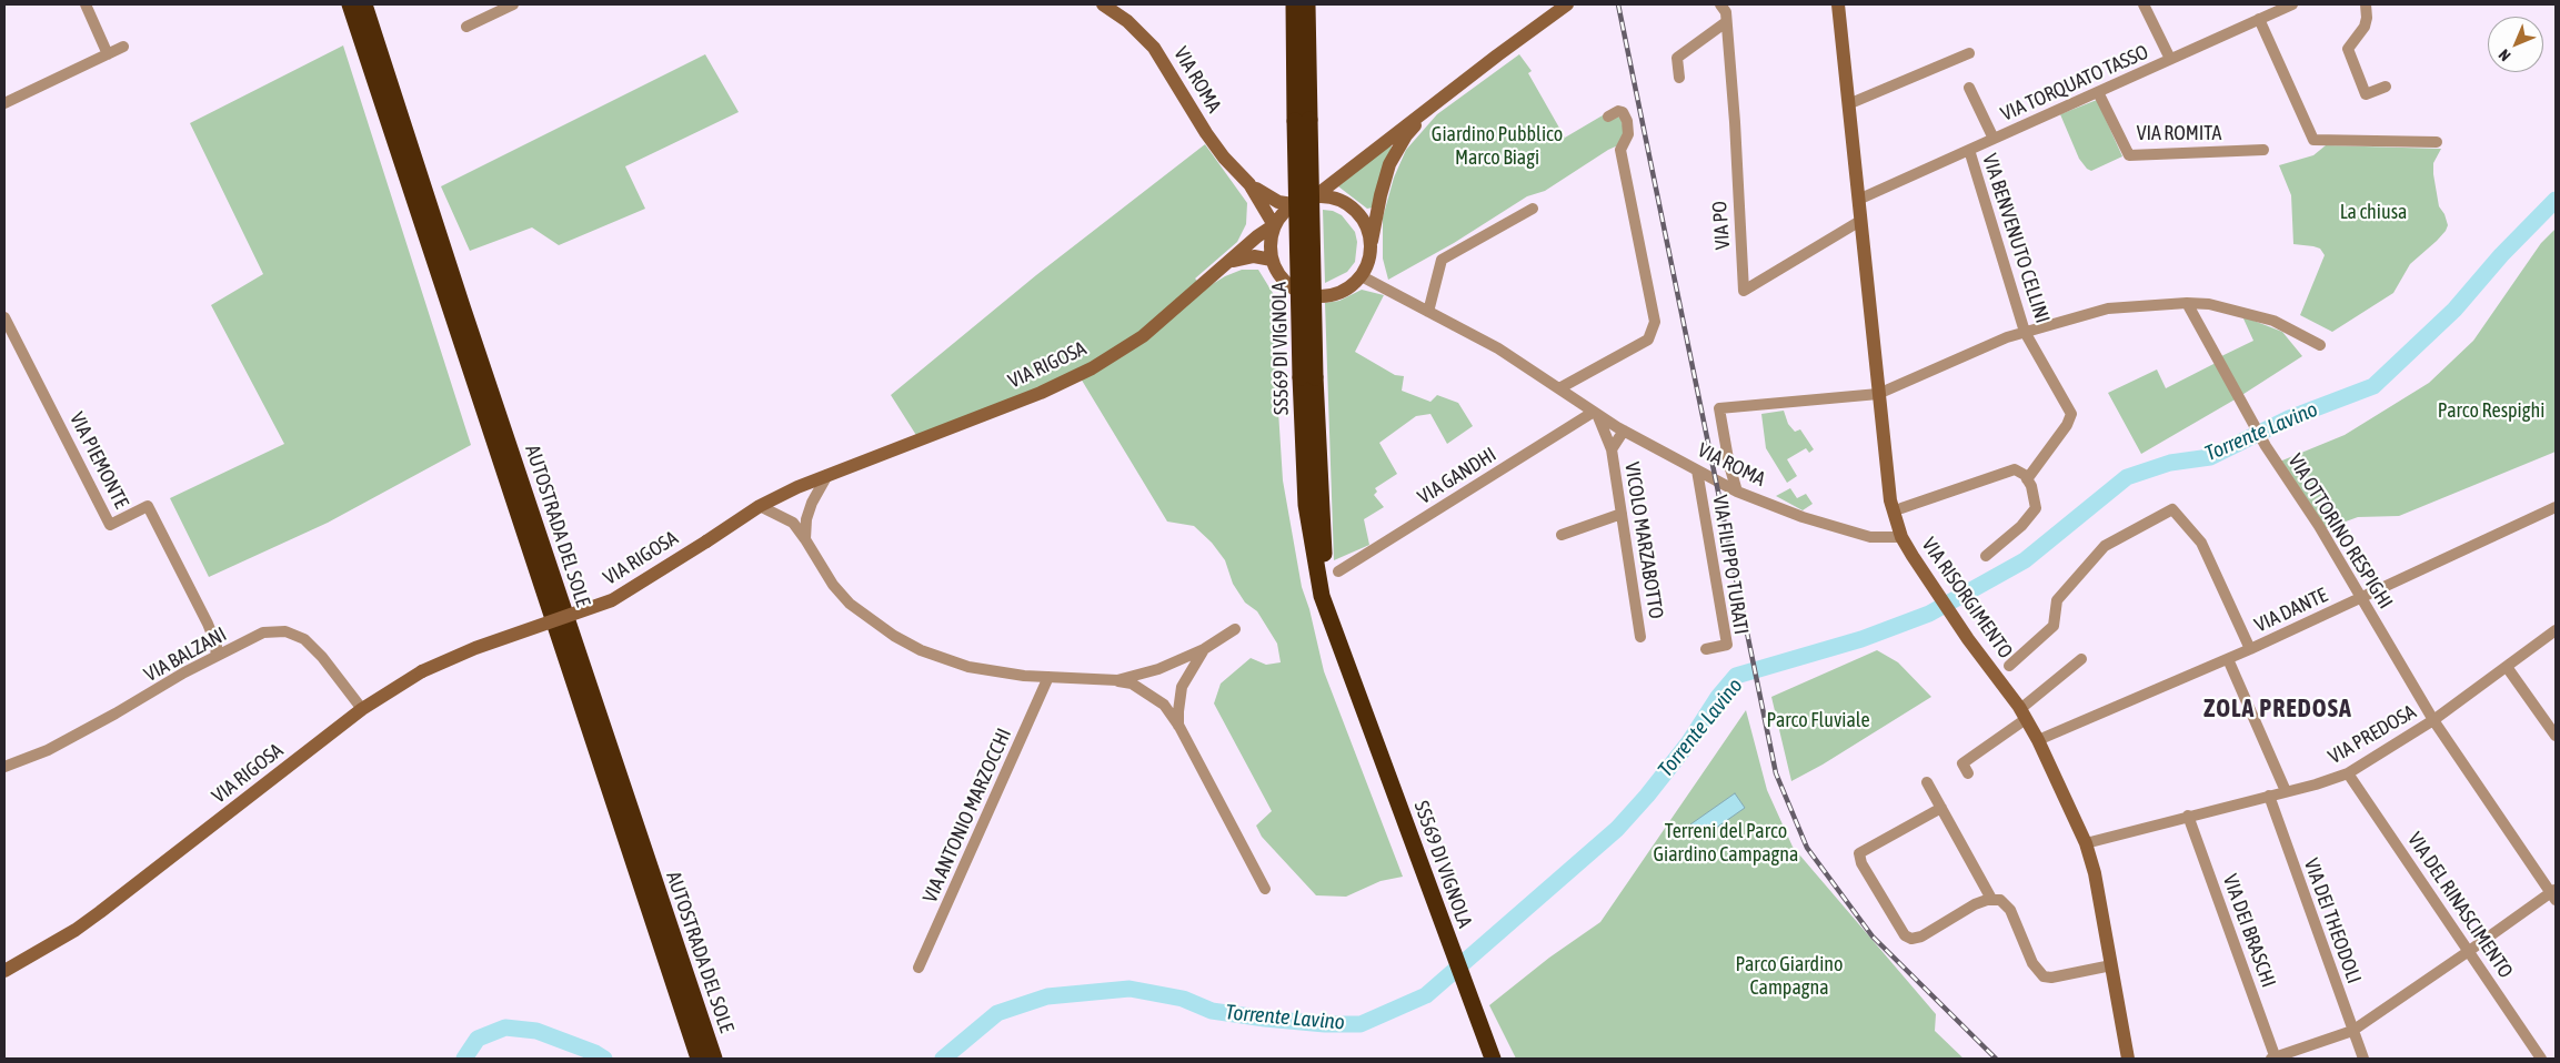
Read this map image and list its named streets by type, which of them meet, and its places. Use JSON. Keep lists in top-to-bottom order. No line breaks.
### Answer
{"streets":{"highway":["SS569 DI VIGNOLA","AUTOSTRADA DEL SOLE"],"main road":["VIA ROMA","VIA RIGOSA","VIA RISORGIMENTO"],"street":["VIA TORQUATO TASSO","VIA ROMITA","VIA PO","VIA BENVENUTO CELLINI","VIA PIEMONTE","VIA GANDHI","VIA OTTORINO RESPIGHI","VICOLO MARZABOTTO","VIA FILIPPO TURATI","VIA DANTE","VIA BALZANI","VIA PREDOSA","VIA ANTONIO MARZOCCHI","VIA DEL RINASCIMENTO","VIA DEI THEODOLI","VIA DEI BRASCHI"]},"crossings":[["VIA ROMA","VIA RIGOSA"],["VIA ROMA","VIA GANDHI"],["VIA ROMA","VICOLO MARZABOTTO"],["VIA ROMA","VIA FILIPPO TURATI"],["VIA ROMA","VIA RISORGIMENTO"],["VIA TORQUATO TASSO","VIA ROMITA"],["VIA TORQUATO TASSO","VIA BENVENUTO CELLINI"],["VIA TORQUATO TASSO","VIA RISORGIMENTO"],["VIA PO","VIA RISORGIMENTO"],["VIA RIGOSA","VIA BALZANI"],["VIA PIEMONTE","VIA BALZANI"],["VIA GANDHI","VICOLO MARZABOTTO"],["VIA OTTORINO RESPIGHI","VIA DANTE"],["VIA OTTORINO RESPIGHI","VIA PREDOSA"],["VIA RISORGIMENTO","VIA DANTE"],["VIA RISORGIMENTO","VIA PREDOSA"],["VIA PREDOSA","VIA DEL RINASCIMENTO"],["VIA PREDOSA","VIA DEI THEODOLI"],["VIA PREDOSA","VIA DEI BRASCHI"]],"districts":["ZOLA PREDOSA"],"water":["Torrente Lavino"],"parks":["Giardino Pubblico Marco Biagi","La chiusa","Parco Respighi","Parco Fluviale","Terreni del Parco Giardino Campagna","Parco Giardino Campagna"],"north":"bottom left"}
